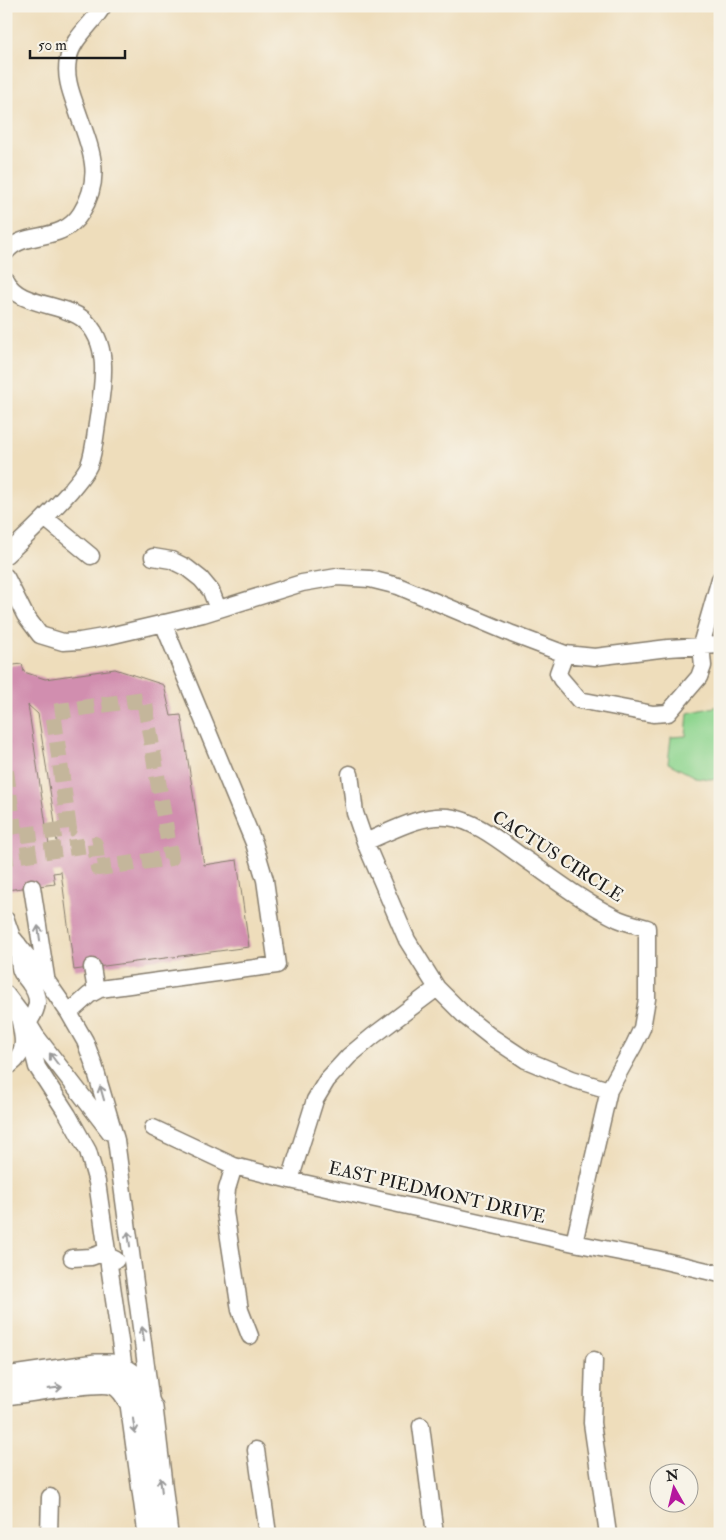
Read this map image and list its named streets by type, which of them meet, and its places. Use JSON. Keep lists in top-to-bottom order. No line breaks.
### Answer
{"streets":{"street":["CACTUS CIRCLE","EAST PIEDMONT DRIVE"]},"crossings":[["CACTUS CIRCLE","EAST PIEDMONT DRIVE"]],"scale_bar":"50 m","north":"top"}
